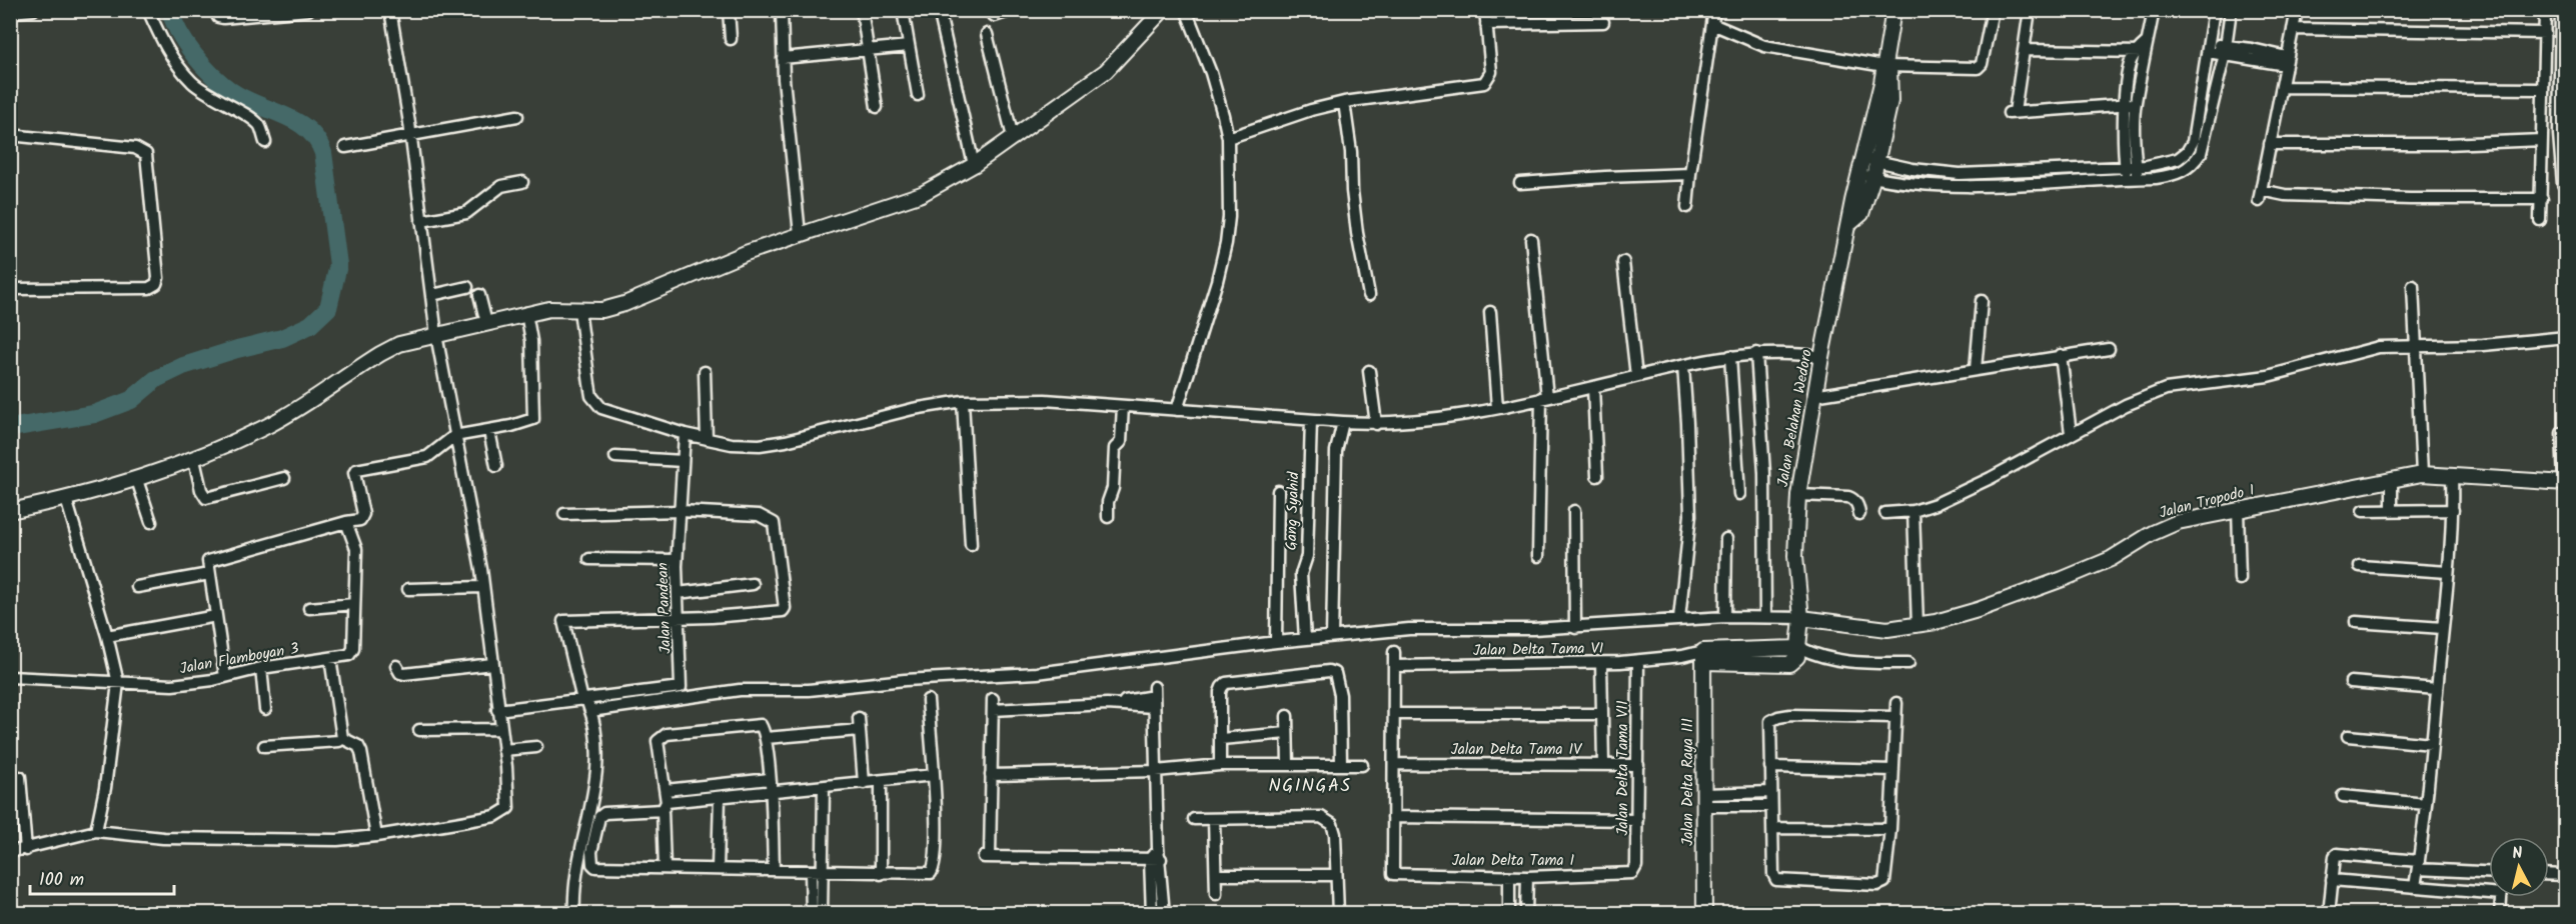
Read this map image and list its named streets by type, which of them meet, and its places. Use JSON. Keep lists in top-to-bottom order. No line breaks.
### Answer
{"streets":{"street":["Jalan Belahan Wedoro","Jalan Tropodo I","Gang Syahid","Jalan Pandean","Jalan Delta Tama VI","Jalan Flamboyan 3","Jalan Delta Tama IV","Jalan Delta Tama VII","Jalan Delta Raya III","Jalan Delta Tama I"]},"crossings":[["Jalan Belahan Wedoro","Jalan Tropodo I"],["Jalan Delta Tama VI","Jalan Delta Tama VII"],["Jalan Delta Tama VI","Jalan Delta Raya III"],["Jalan Delta Tama IV","Jalan Delta Tama VII"],["Jalan Delta Tama VII","Jalan Delta Tama I"]],"districts":["NGINGAS"],"scale_bar":"100 m","north":"top"}
